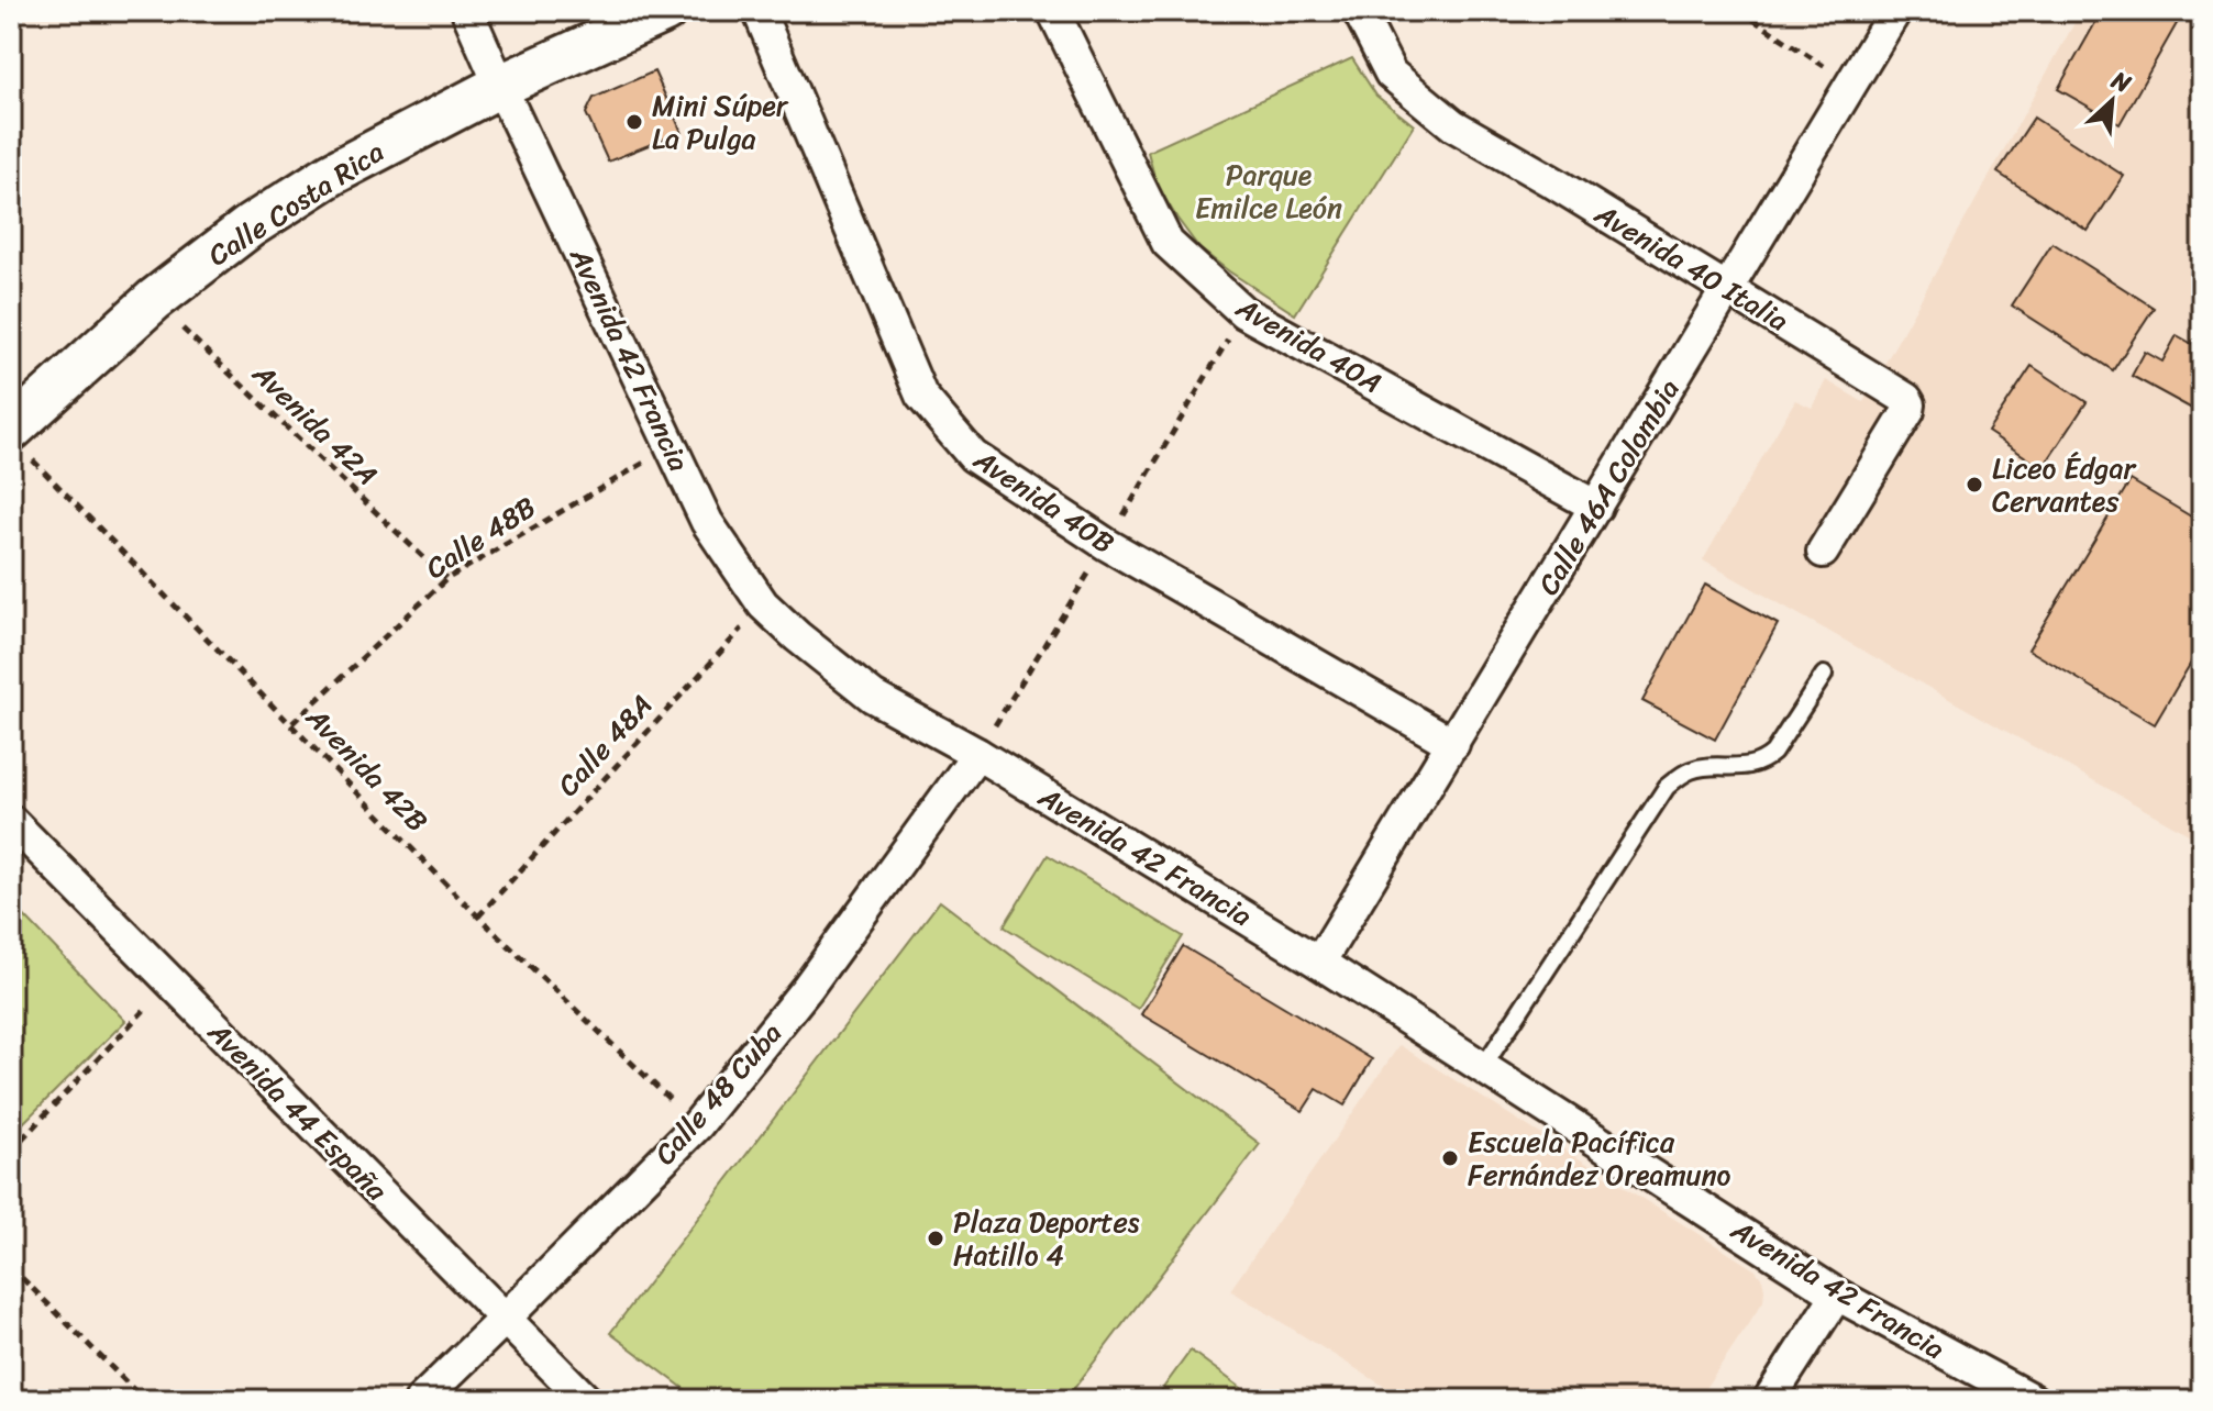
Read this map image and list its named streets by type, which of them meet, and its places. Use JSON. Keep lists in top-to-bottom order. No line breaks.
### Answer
{"streets":{"main road":["Calle Costa Rica"],"street":["Avenida 40 Italia","Avenida 40A","Avenida 42 Francia","Calle 46A Colombia","Avenida 40B","Calle 48 Cuba","Avenida 44 España"],"path":["Avenida 42A","Calle 48B","Calle 48A","Avenida 42B"]},"crossings":[["Calle Costa Rica","Avenida 42 Francia"],["Calle Costa Rica","Avenida 42A"],["Calle Costa Rica","Avenida 42B"],["Avenida 40 Italia","Calle 46A Colombia"],["Avenida 40A","Calle 46A Colombia"],["Avenida 42 Francia","Calle 46A Colombia"],["Avenida 42 Francia","Calle 48B"],["Avenida 42 Francia","Calle 48A"],["Avenida 42 Francia","Calle 48 Cuba"],["Avenida 42A","Calle 48B"],["Calle 46A Colombia","Avenida 40B"],["Calle 48B","Avenida 42B"],["Calle 48A","Avenida 42B"],["Avenida 42B","Calle 48 Cuba"],["Calle 48 Cuba","Avenida 44 España"]],"parks":["Parque Emilce León"],"places":["Mini Súper La Pulga","Liceo Édgar Cervantes","Escuela Pacífica Fernández Oreamuno","Plaza Deportes Hatillo 4"],"north":"top right"}
